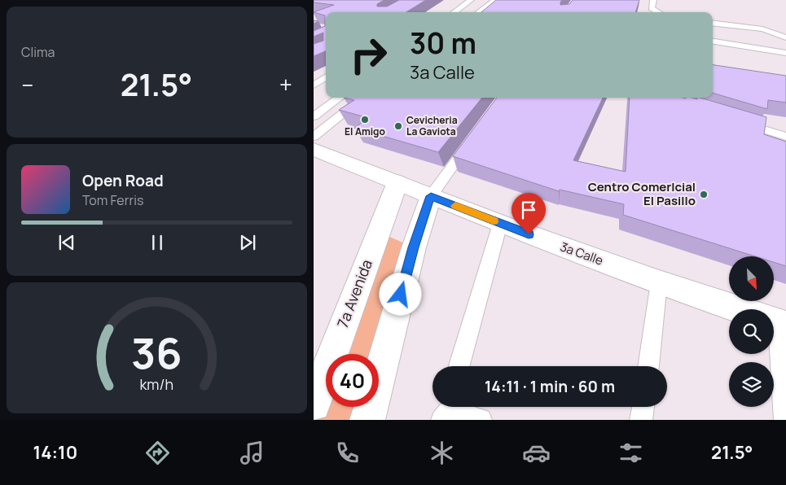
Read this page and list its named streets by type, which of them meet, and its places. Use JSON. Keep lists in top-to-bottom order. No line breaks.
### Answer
{"streets":{"main road":["3a Calle","7a Avenida"]},"crossings":[["3a Calle","7a Avenida"]],"places":["El Amigo","Cevicheria La Gaviota","Centro Comerlcial El Pasillo"],"north":"bottom right","page":{"tile":"Clima","turn":["30 m","3a Calle"],"heat":["−","21.5°","+"],"song":["Open Road","Tom Ferris"],"limit":"40","trip":"14:11 · 1 min · 60 m","tabs":["14:10","21.5°"],"gauge":["36","km/h"]}}
